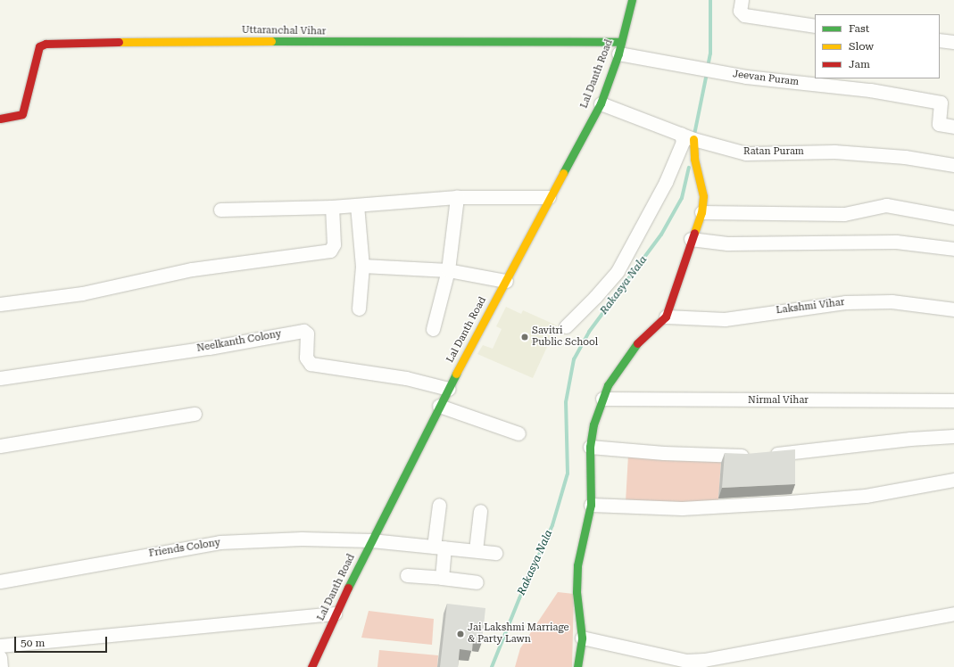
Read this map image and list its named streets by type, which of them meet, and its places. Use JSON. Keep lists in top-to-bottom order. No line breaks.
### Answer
{"streets":{"street":["Uttaranchal Vihar","Lal Danth Road","Jeevan Puram","Ratan Puram","Lakshmi Vihar","Neelkanth Colony","Nirmal Vihar","Friends Colony"]},"crossings":[["Uttaranchal Vihar","Lal Danth Road"],["Uttaranchal Vihar","Jeevan Puram"],["Lal Danth Road","Jeevan Puram"],["Lal Danth Road","Ratan Puram"],["Lal Danth Road","Neelkanth Colony"],["Lal Danth Road","Friends Colony"]],"water":["Rakasya Nala"],"places":["Savitri Public School","Jai Lakshmi Marriage & Party Lawn"],"legend":["Fast","Slow","Jam"],"scale_bar":"50 m"}
